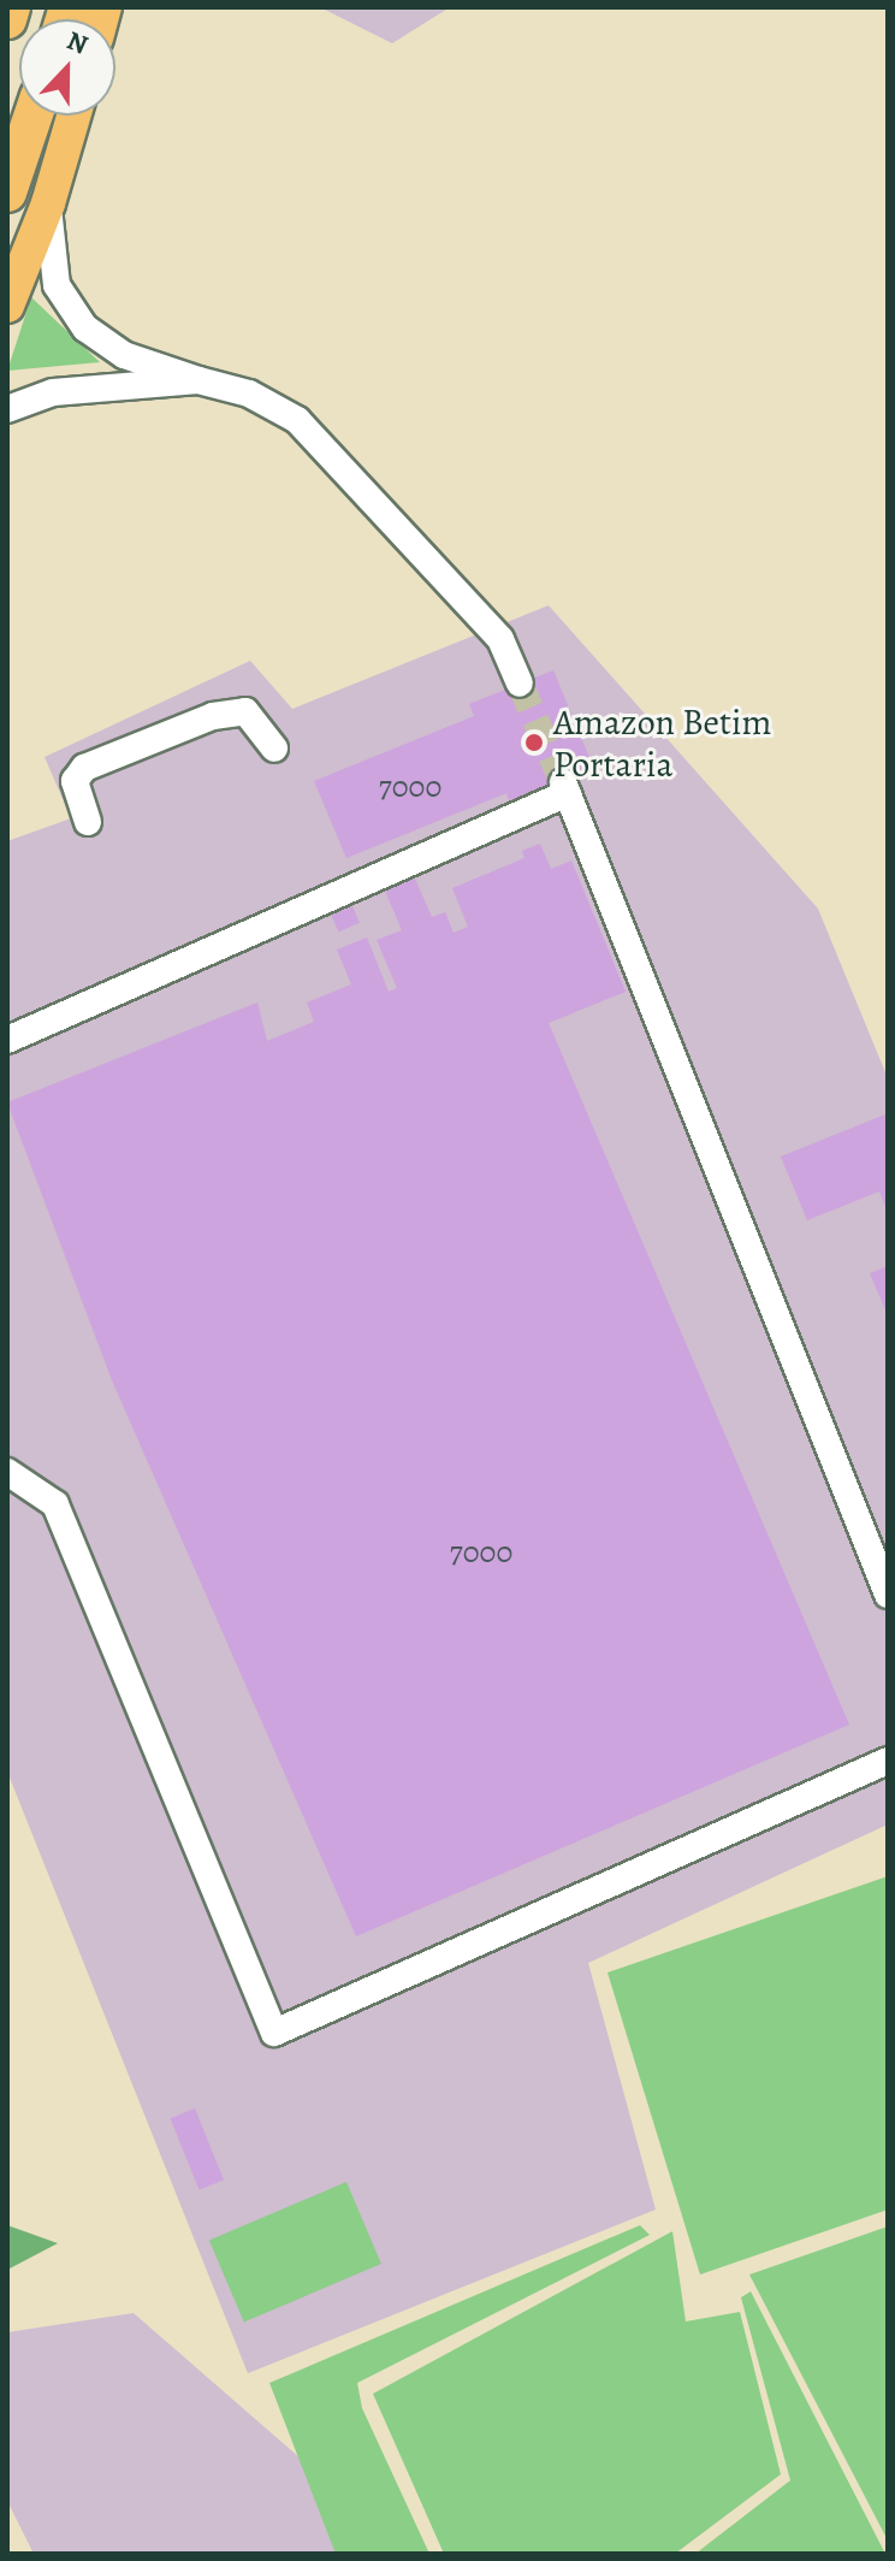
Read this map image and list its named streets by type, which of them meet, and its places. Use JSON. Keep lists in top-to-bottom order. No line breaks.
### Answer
{"places":["Amazon Betim Portaria"],"house_numbers":["7000","7000"],"north":"top"}
